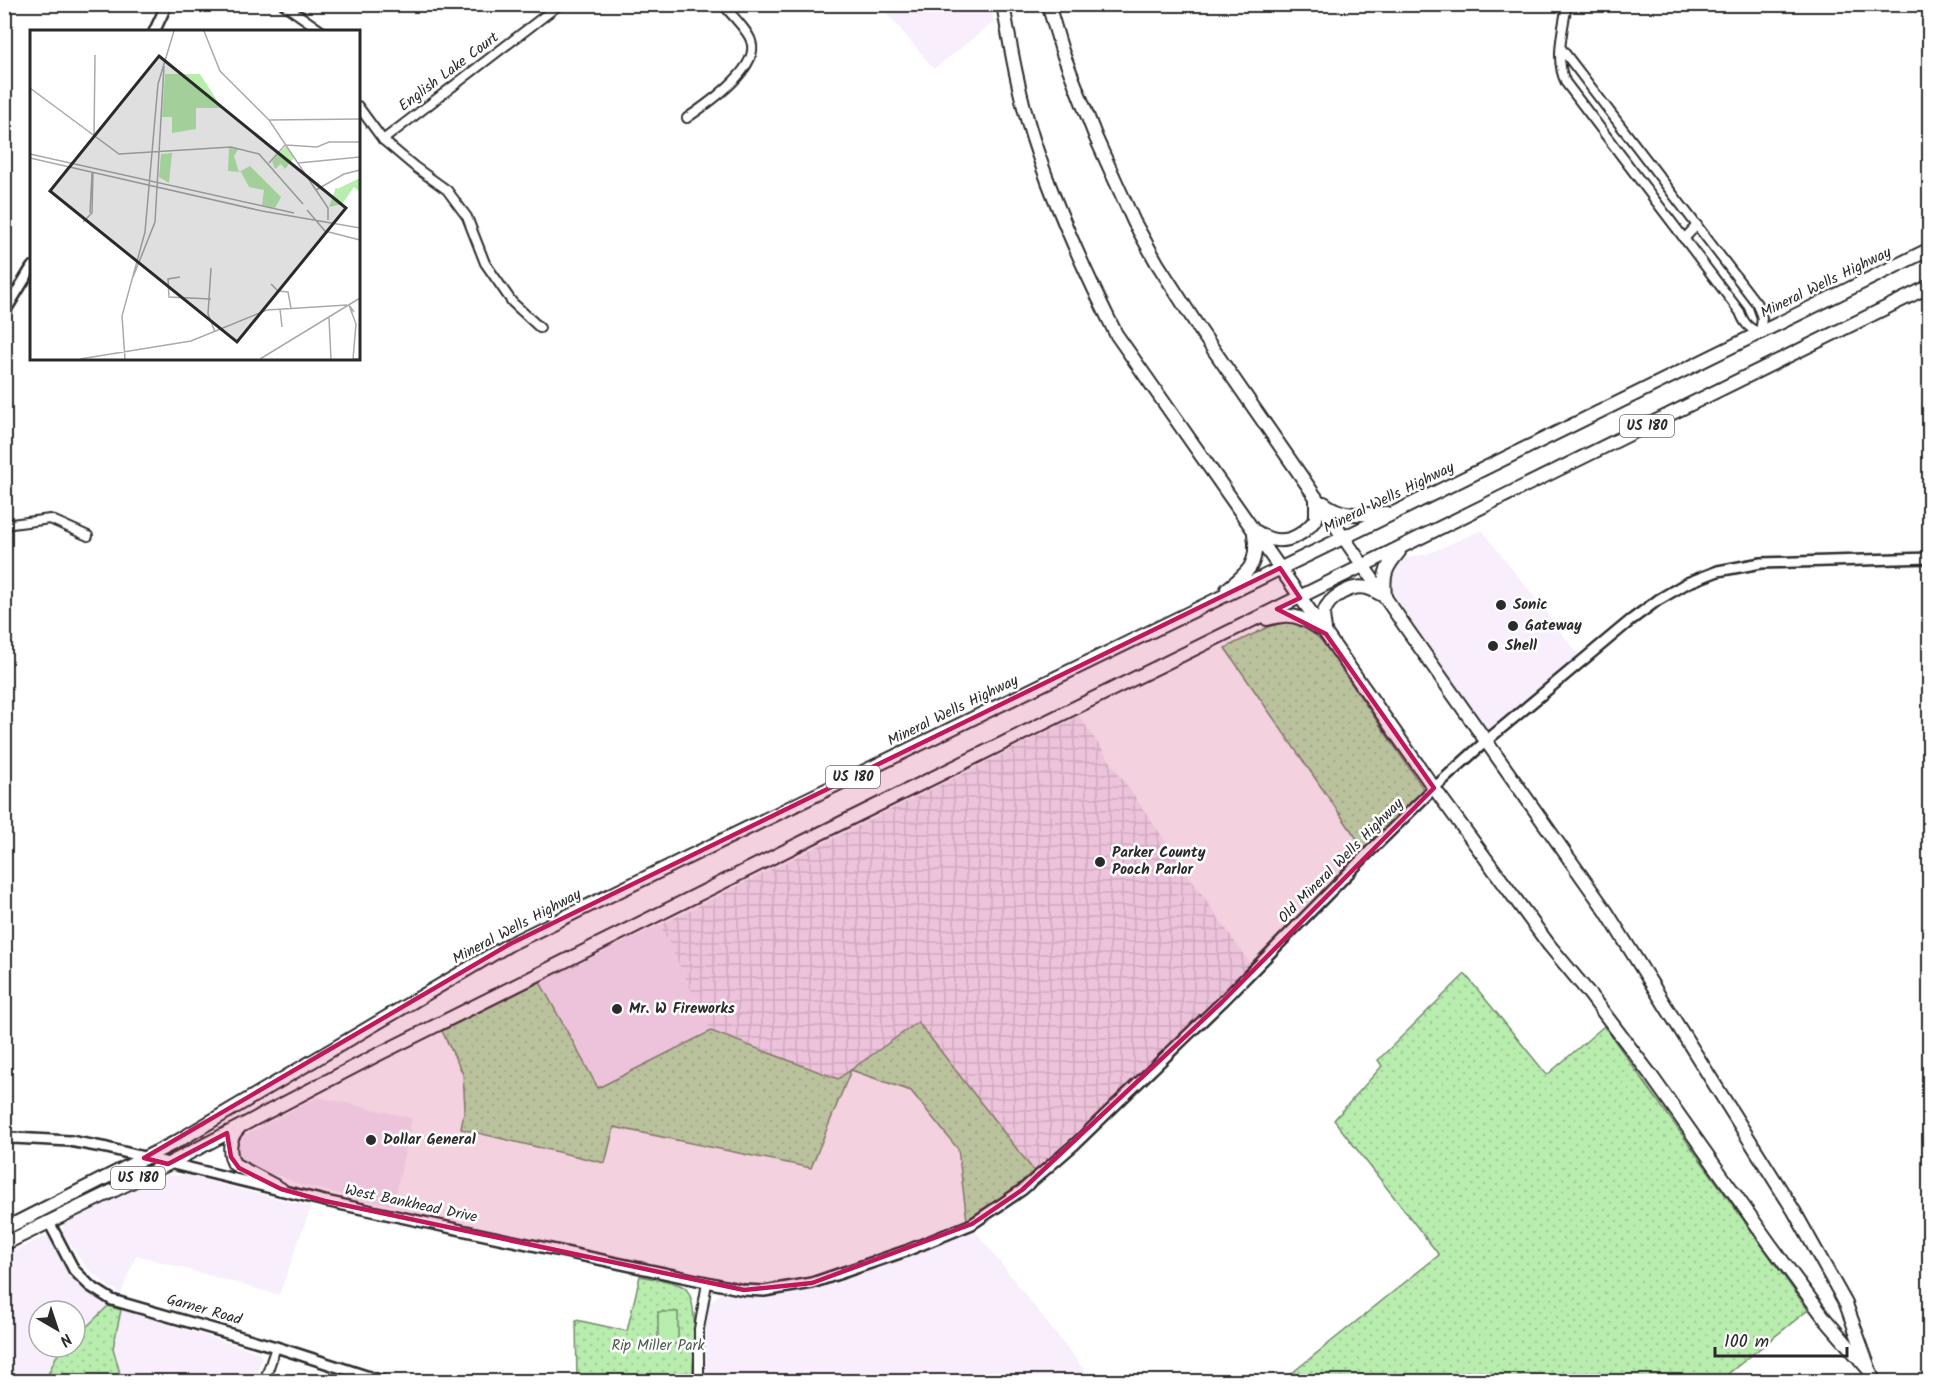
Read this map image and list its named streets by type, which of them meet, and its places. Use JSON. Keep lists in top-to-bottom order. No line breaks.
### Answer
{"streets":{"main road":["Mineral Wells Highway","US 180"],"street":["English Lake Court","Old Mineral Wells Highway","West Bankhead Drive","Garner Road"]},"crossings":[["Mineral Wells Highway","West Bankhead Drive"],["US 180","West Bankhead Drive"],["US 180","Garner Road"],["Old Mineral Wells Highway","West Bankhead Drive"]],"parks":["Rip Miller Park"],"places":["Sonic","Gateway","Shell","Parker County Pooch Parlor","Mr. W Fireworks","Dollar General"],"scale_bar":"100 m","north":"bottom right"}
